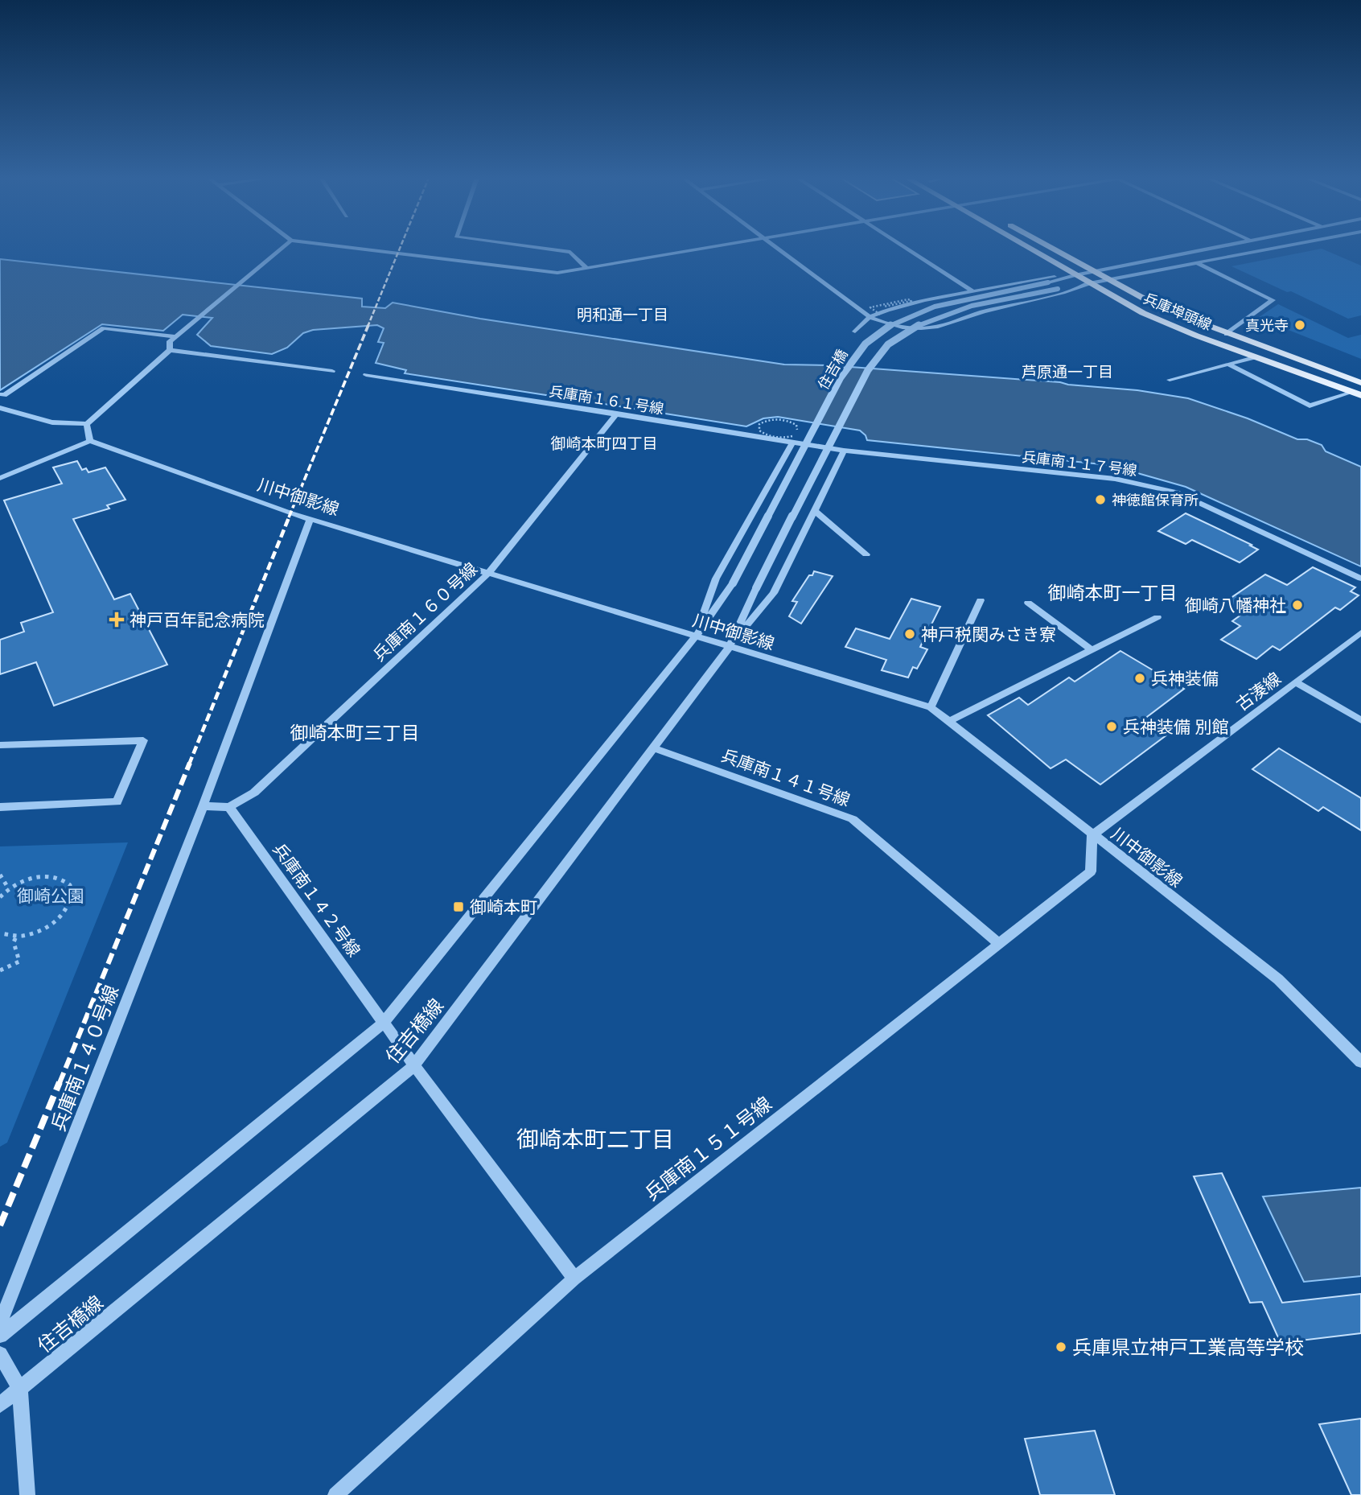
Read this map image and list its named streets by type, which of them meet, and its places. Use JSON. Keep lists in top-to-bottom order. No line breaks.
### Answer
{"streets":{"main road":["兵庫埠頭線"],"street":["住吉橋","兵庫南１６１号線","兵庫南１１７号線","川中御影線","兵庫南１６０号線","古湊線","兵庫南１４１号線","兵庫南１４２号線","住吉橋線","兵庫南１４０号線","兵庫南１５１号線"]},"crossings":[["兵庫埠頭線","住吉橋"],["住吉橋","住吉橋線"],["兵庫南１６１号線","兵庫南１１７号線"],["兵庫南１６１号線","兵庫南１６０号線"],["川中御影線","兵庫南１６０号線"],["川中御影線","古湊線"],["川中御影線","住吉橋線"],["川中御影線","兵庫南１５１号線"],["兵庫南１６０号線","兵庫南１４２号線"],["古湊線","兵庫南１５１号線"],["兵庫南１４１号線","住吉橋線"],["兵庫南１４１号線","兵庫南１５１号線"],["兵庫南１４２号線","住吉橋線"],["兵庫南１４２号線","兵庫南１５１号線"]],"districts":["明和通一丁目","芦原通一丁目","御崎本町四丁目","御崎本町一丁目","御崎本町三丁目","御崎本町二丁目"],"parks":["御崎公園"],"places":{"other":["真光寺","神徳館保育所","御崎八幡神社","神戸税関みさき寮","兵神装備","兵神装備 別館","兵庫県立神戸工業高等学校"],"health":["神戸百年記念病院"],"transit":["御崎本町"]}}
